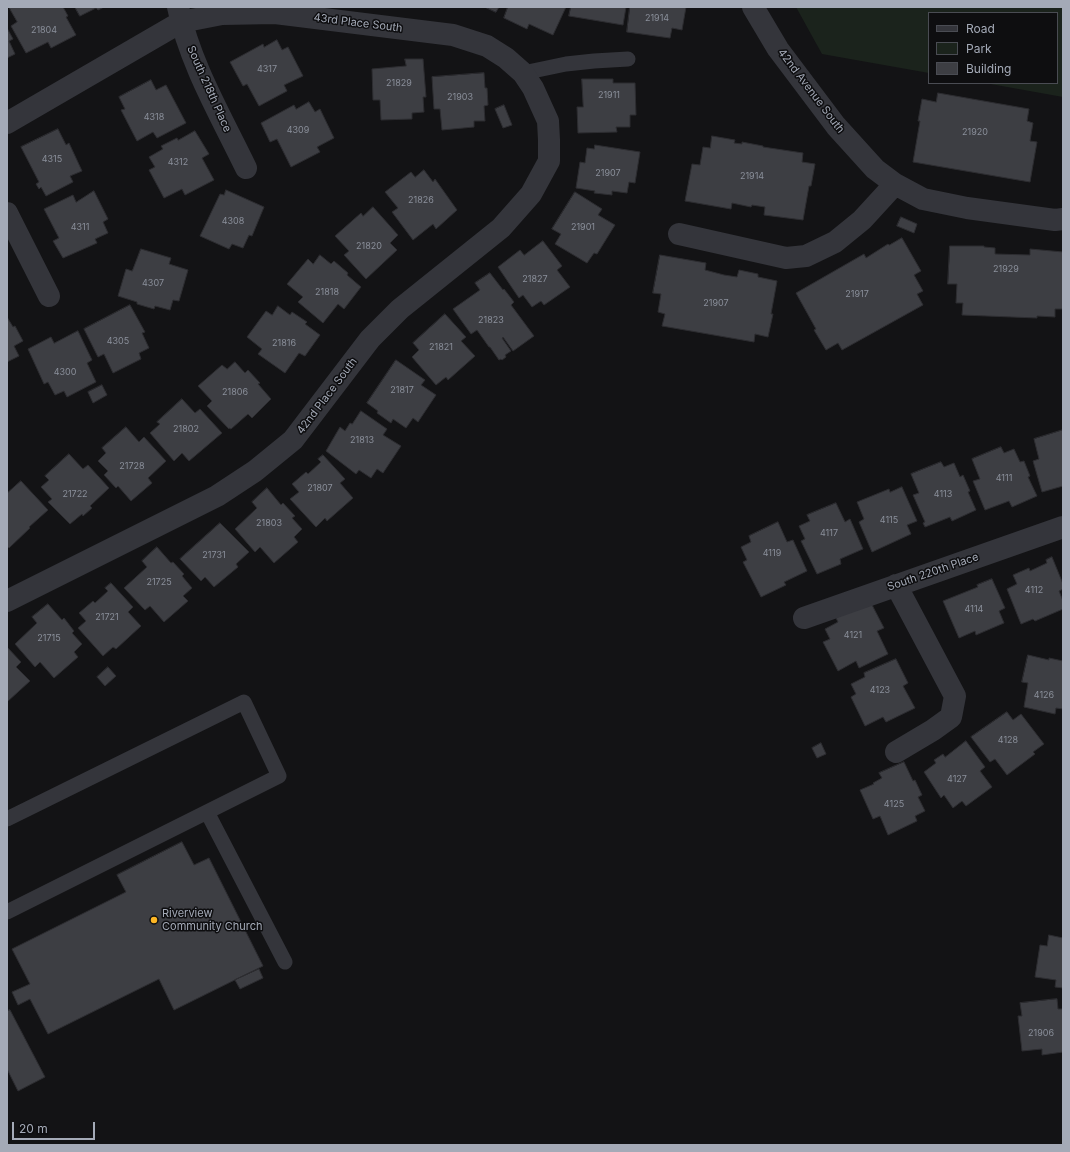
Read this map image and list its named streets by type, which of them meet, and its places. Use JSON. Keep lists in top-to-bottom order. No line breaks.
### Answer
{"streets":{"street":["43rd Place South","South 218th Place","42nd Avenue South","42nd Place South","South 220th Place"]},"crossings":[["43rd Place South","South 218th Place"],["43rd Place South","42nd Place South"]],"places":["Riverview Community Church"],"house_numbers":["21914","21804","4317","21829","21911","21903","4318","4309","21920","4315","4312","21907","21914","21826","4308","4311","21901","21820","21929","21827","4307","21818","21917","21907","21823","4305","21816","21821","4300","21817","21806","21802","21813","21728","4111","21807","21722","4113","4115","21803","4117","4119","21731","21725","4112","4114","21721","4121","21715","4123","4126","4128","4127","4125","21906"],"legend":["Road","Park","Building"],"scale_bar":"20 m"}
